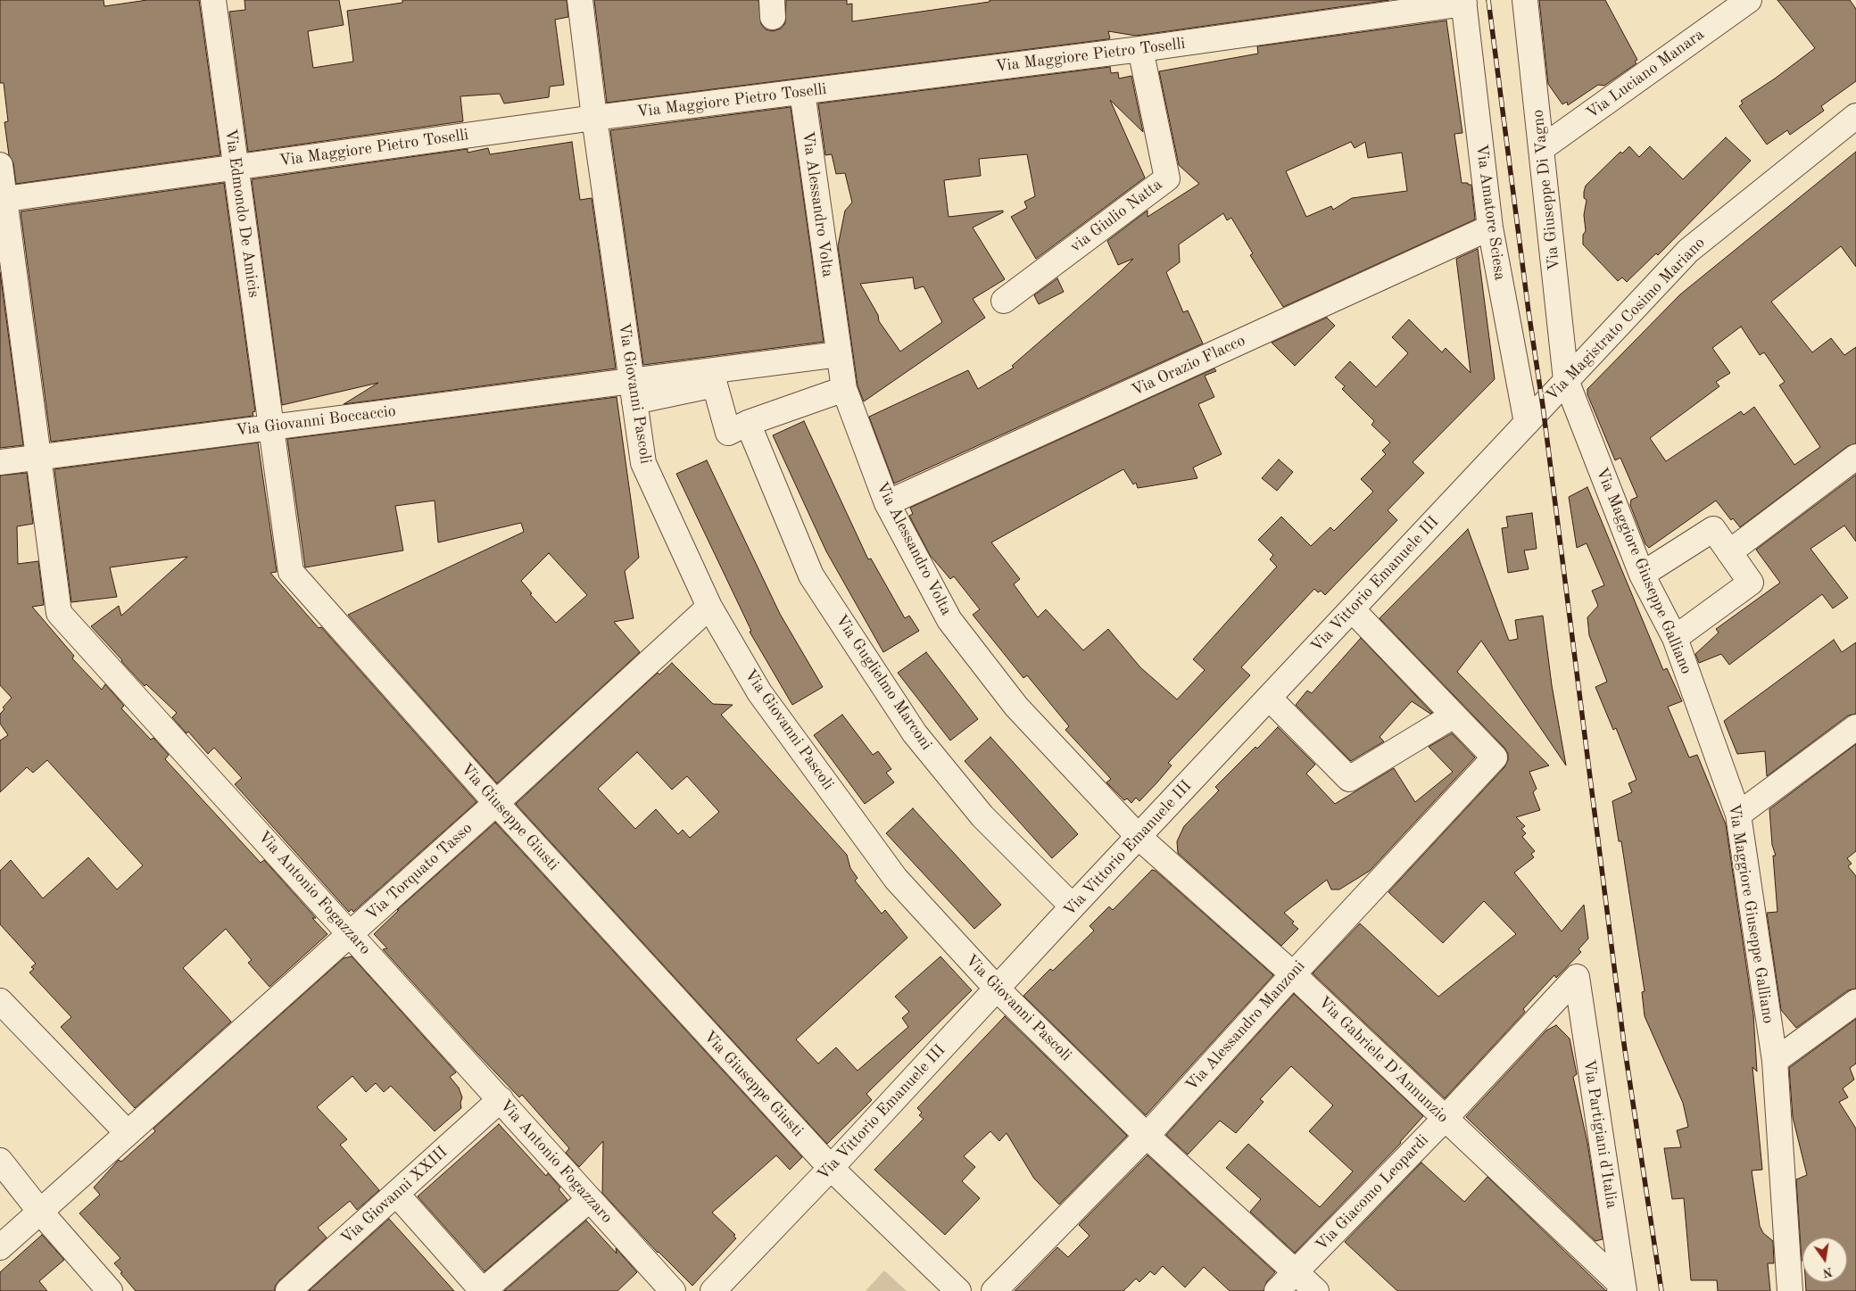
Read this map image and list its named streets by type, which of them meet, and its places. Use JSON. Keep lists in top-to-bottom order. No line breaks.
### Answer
{"streets":{"street":["Via Maggiore Pietro Toselli","Via Luciano Manara","Via Giuseppe Di Vagno","Via Alessandro Volta","Via Amatore Sciesa","Via Edmondo De Amicis","via Giulio Natta","Via Magistrato Cosimo Mariano","Via Orazio Flacco","Via Giovanni Pascoli","Via Giovanni Boccaccio","Via Maggiore Giuseppe Galliano","Via Vittorio Emanuele III","Via Guglielmo Marconi","Via Giuseppe Giusti","Via Torquato Tasso","Via Antonio Fogazzaro","Via Alessandro Manzoni","Via Gabriele D'Annunzio","Via Partigiani d'Italia","Via Giacomo Leopardi","Via Giovanni XXIII"]},"crossings":[["Via Maggiore Pietro Toselli","Via Alessandro Volta"],["Via Maggiore Pietro Toselli","Via Amatore Sciesa"],["Via Maggiore Pietro Toselli","Via Edmondo De Amicis"],["Via Maggiore Pietro Toselli","via Giulio Natta"],["Via Maggiore Pietro Toselli","Via Giovanni Pascoli"],["Via Maggiore Pietro Toselli","Via Antonio Fogazzaro"],["Via Luciano Manara","Via Giuseppe Di Vagno"],["Via Giuseppe Di Vagno","Via Magistrato Cosimo Mariano"],["Via Giuseppe Di Vagno","Via Maggiore Giuseppe Galliano"],["Via Alessandro Volta","Via Orazio Flacco"],["Via Alessandro Volta","Via Vittorio Emanuele III"],["Via Alessandro Volta","Via Gabriele D'Annunzio"],["Via Amatore Sciesa","Via Magistrato Cosimo Mariano"],["Via Amatore Sciesa","Via Orazio Flacco"],["Via Amatore Sciesa","Via Vittorio Emanuele III"],["Via Edmondo De Amicis","Via Giovanni Boccaccio"],["Via Edmondo De Amicis","Via Giuseppe Giusti"],["Via Magistrato Cosimo Mariano","Via Maggiore Giuseppe Galliano"],["Via Magistrato Cosimo Mariano","Via Vittorio Emanuele III"],["Via Giovanni Pascoli","Via Giovanni Boccaccio"],["Via Giovanni Pascoli","Via Vittorio Emanuele III"],["Via Giovanni Pascoli","Via Torquato Tasso"],["Via Giovanni Pascoli","Via Alessandro Manzoni"],["Via Giovanni Pascoli","Via Giacomo Leopardi"],["Via Giovanni Boccaccio","Via Giuseppe Giusti"],["Via Giovanni Boccaccio","Via Antonio Fogazzaro"],["Via Vittorio Emanuele III","Via Guglielmo Marconi"],["Via Vittorio Emanuele III","Via Giuseppe Giusti"],["Via Vittorio Emanuele III","Via Gabriele D'Annunzio"],["Via Giuseppe Giusti","Via Torquato Tasso"],["Via Torquato Tasso","Via Antonio Fogazzaro"],["Via Antonio Fogazzaro","Via Giovanni XXIII"],["Via Alessandro Manzoni","Via Gabriele D'Annunzio"],["Via Gabriele D'Annunzio","Via Partigiani d'Italia"],["Via Gabriele D'Annunzio","Via Giacomo Leopardi"],["Via Partigiani d'Italia","Via Giacomo Leopardi"]],"north":"bottom"}
